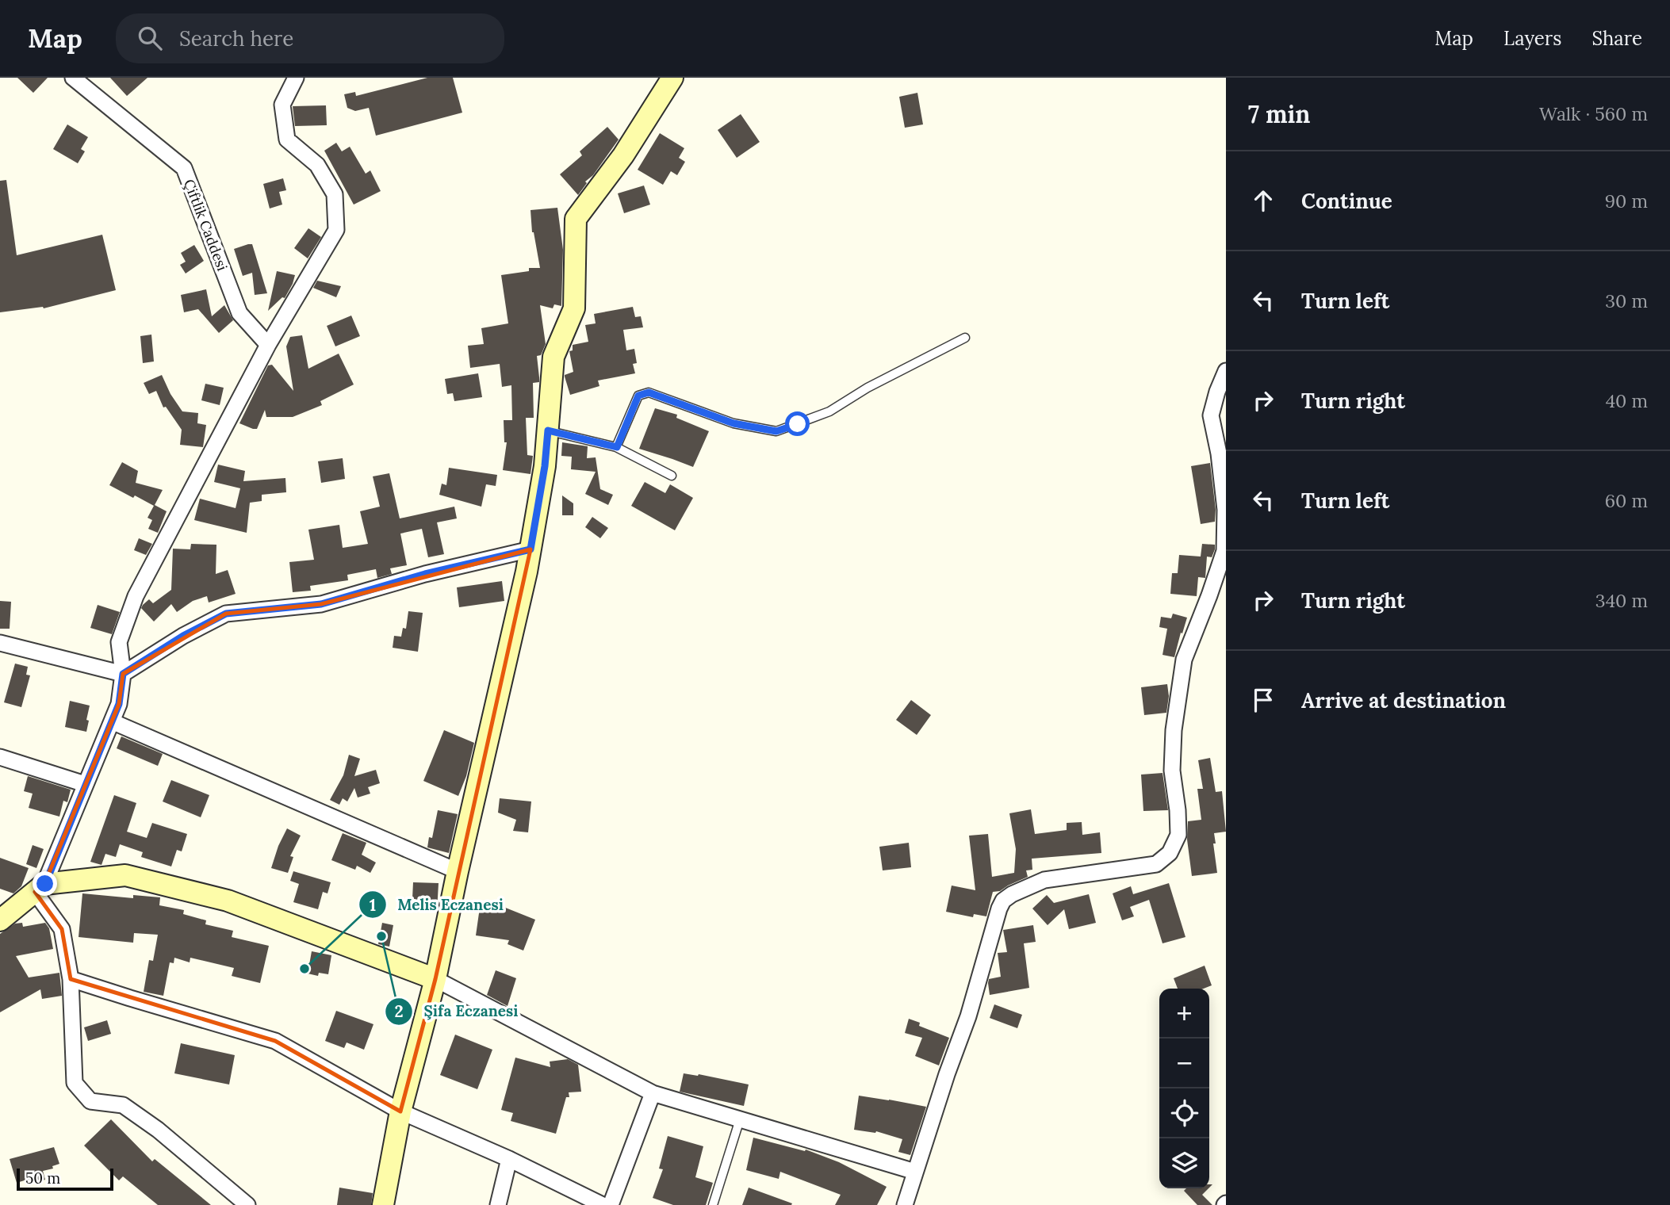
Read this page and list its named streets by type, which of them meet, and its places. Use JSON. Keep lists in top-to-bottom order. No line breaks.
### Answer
{"streets":{"street":["Çiftlik Caddesi"]},"places":["Şifa Eczanesi","Melis Eczanesi"],"scale_bar":"50 m","page":{"header":"Map","search":"Search here","nav":["Map","Layers","Share"],"heading":["7 min","Walk · 560 m"],"list":[["Continue","90 m"],["Turn left","30 m"],["Turn right","40 m"],["Turn left","60 m"],["Turn right","340 m"],"Arrive at destination"],"map_buttons":["+","−"],"scale":"50 m"}}
